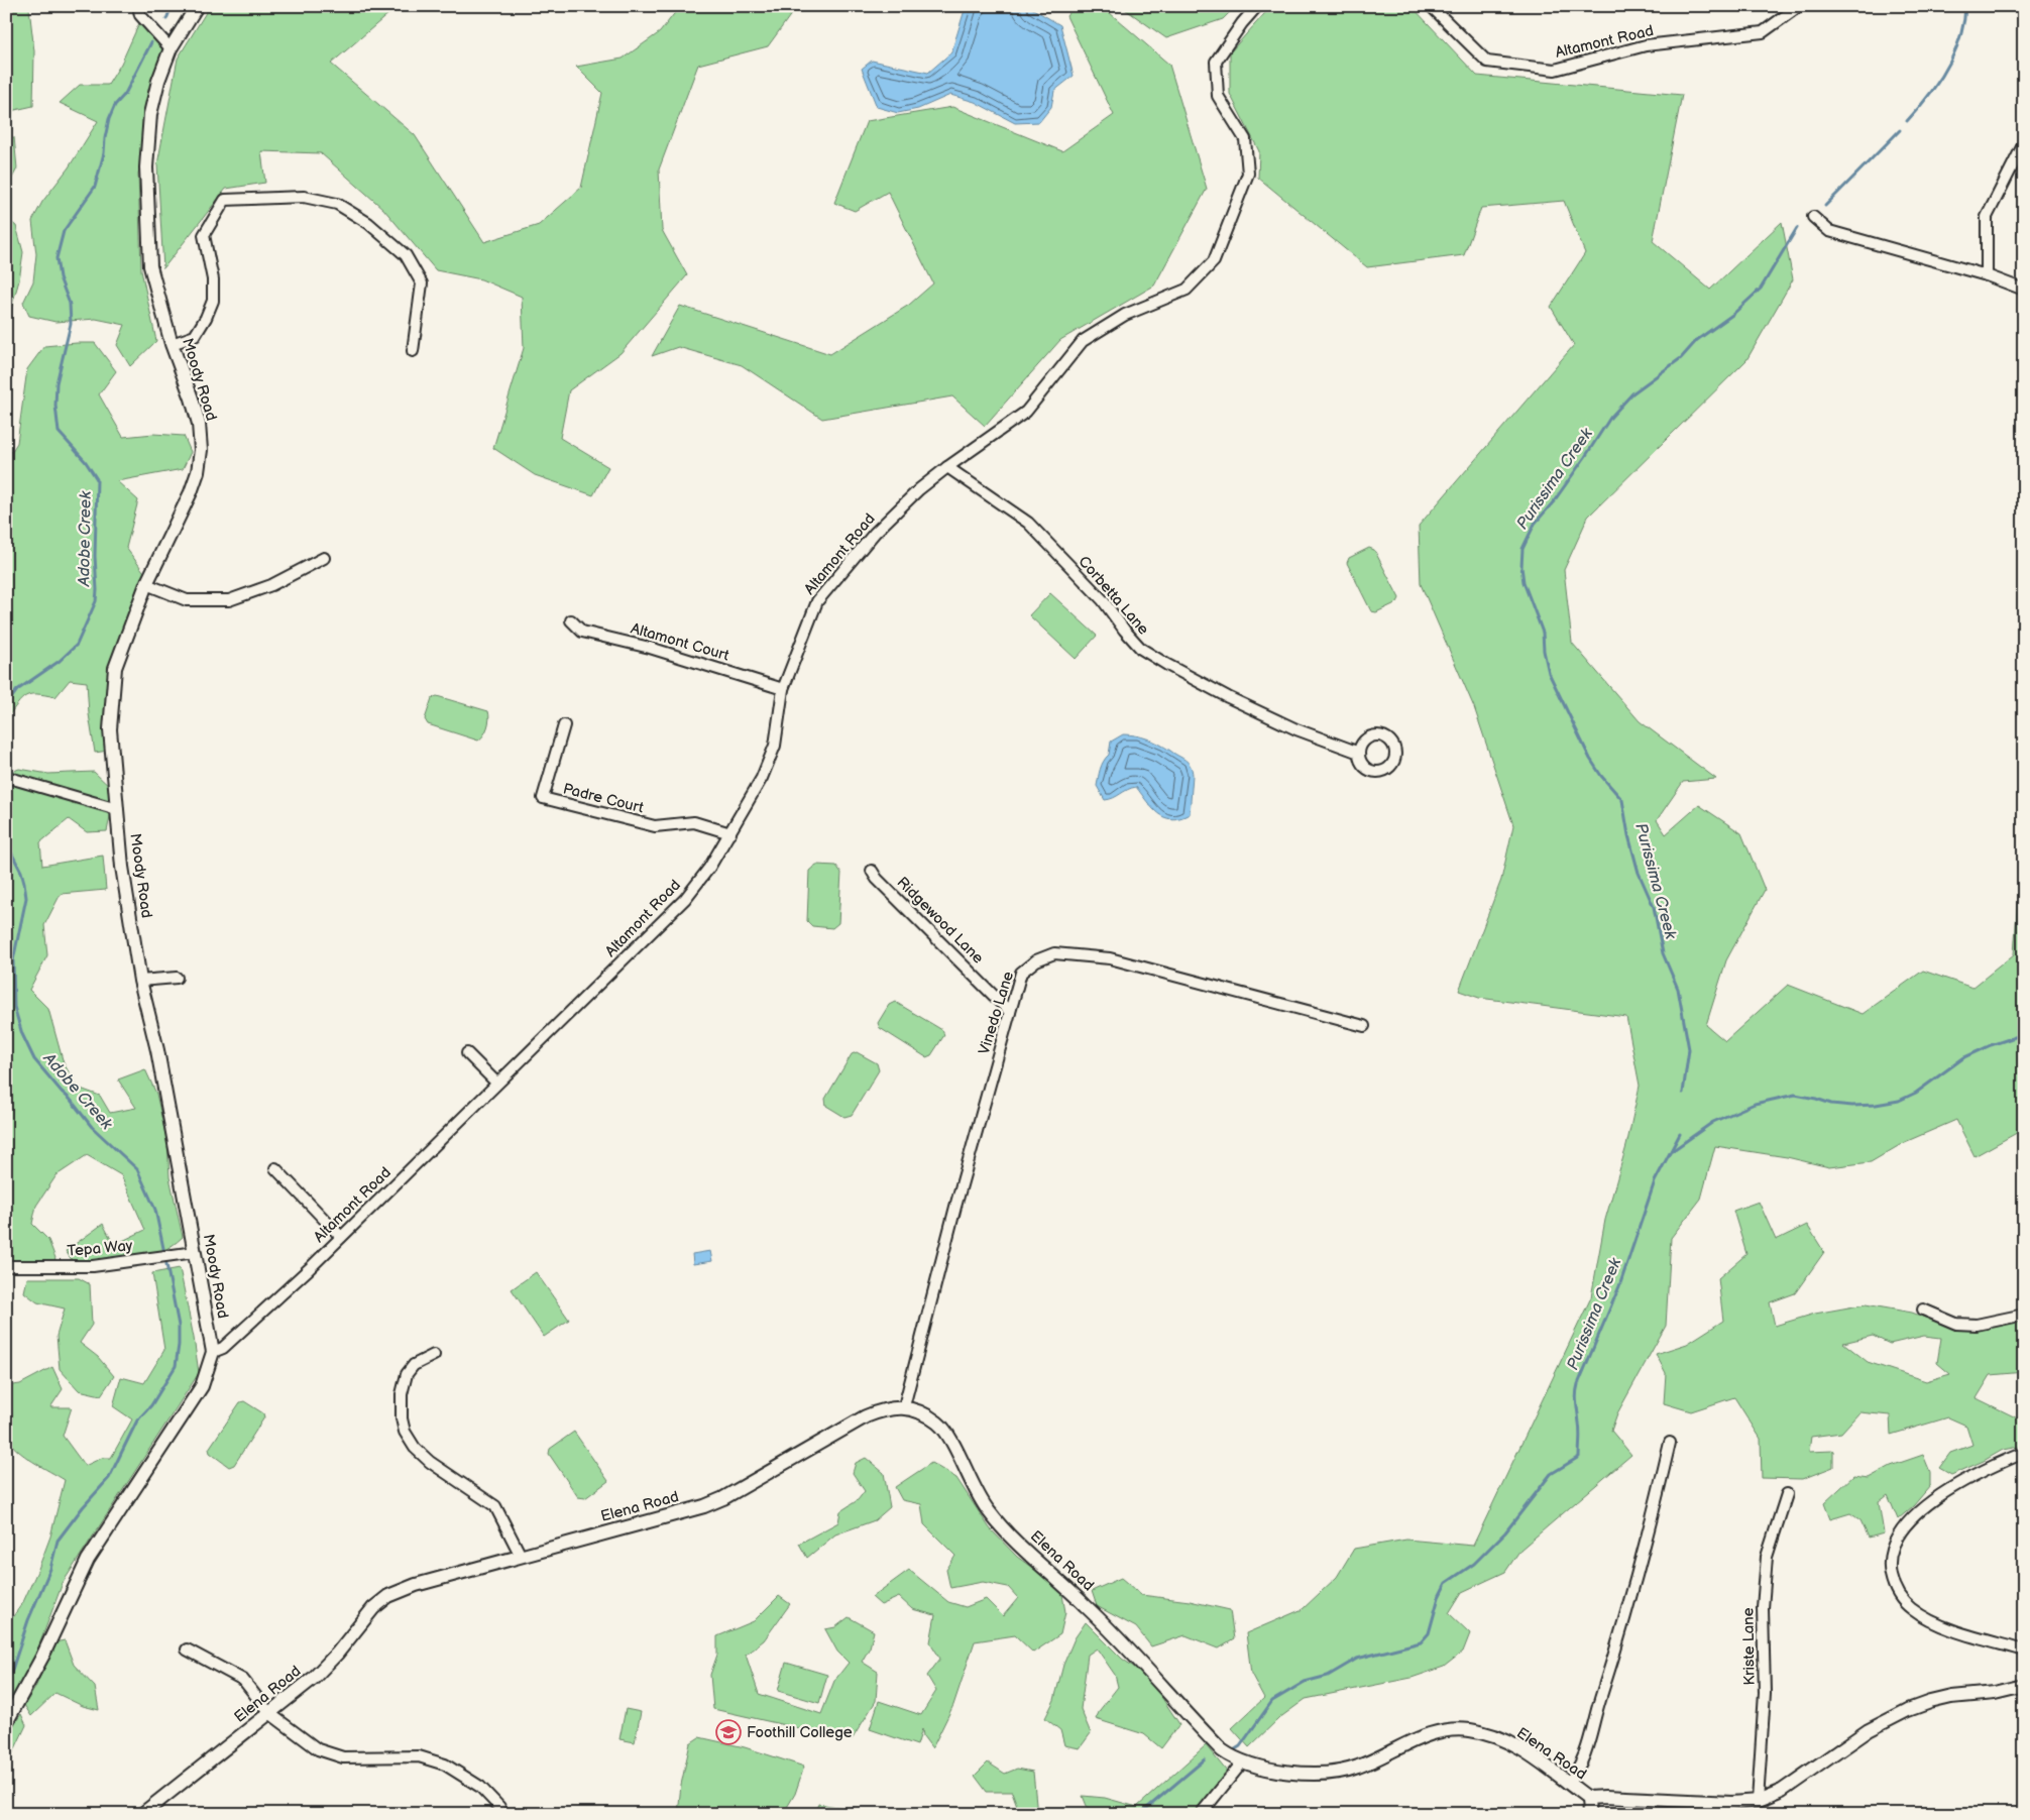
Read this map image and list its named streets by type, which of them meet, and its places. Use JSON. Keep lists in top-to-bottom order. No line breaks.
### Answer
{"streets":{"street":["Altamont Road","Moody Road","Corbetta Lane","Altamont Court","Padre Court","Ridgewood Lane","Vinedo Lane","Tepa Way","Elena Road","Kriste Lane"]},"crossings":[["Altamont Road","Moody Road"],["Altamont Road","Corbetta Lane"],["Altamont Road","Altamont Court"],["Altamont Road","Padre Court"],["Moody Road","Tepa Way"],["Ridgewood Lane","Vinedo Lane"],["Vinedo Lane","Elena Road"],["Elena Road","Kriste Lane"]],"water":["Purissima Creek","Adobe Creek"],"places":{"school or university":["Foothill College"]}}
